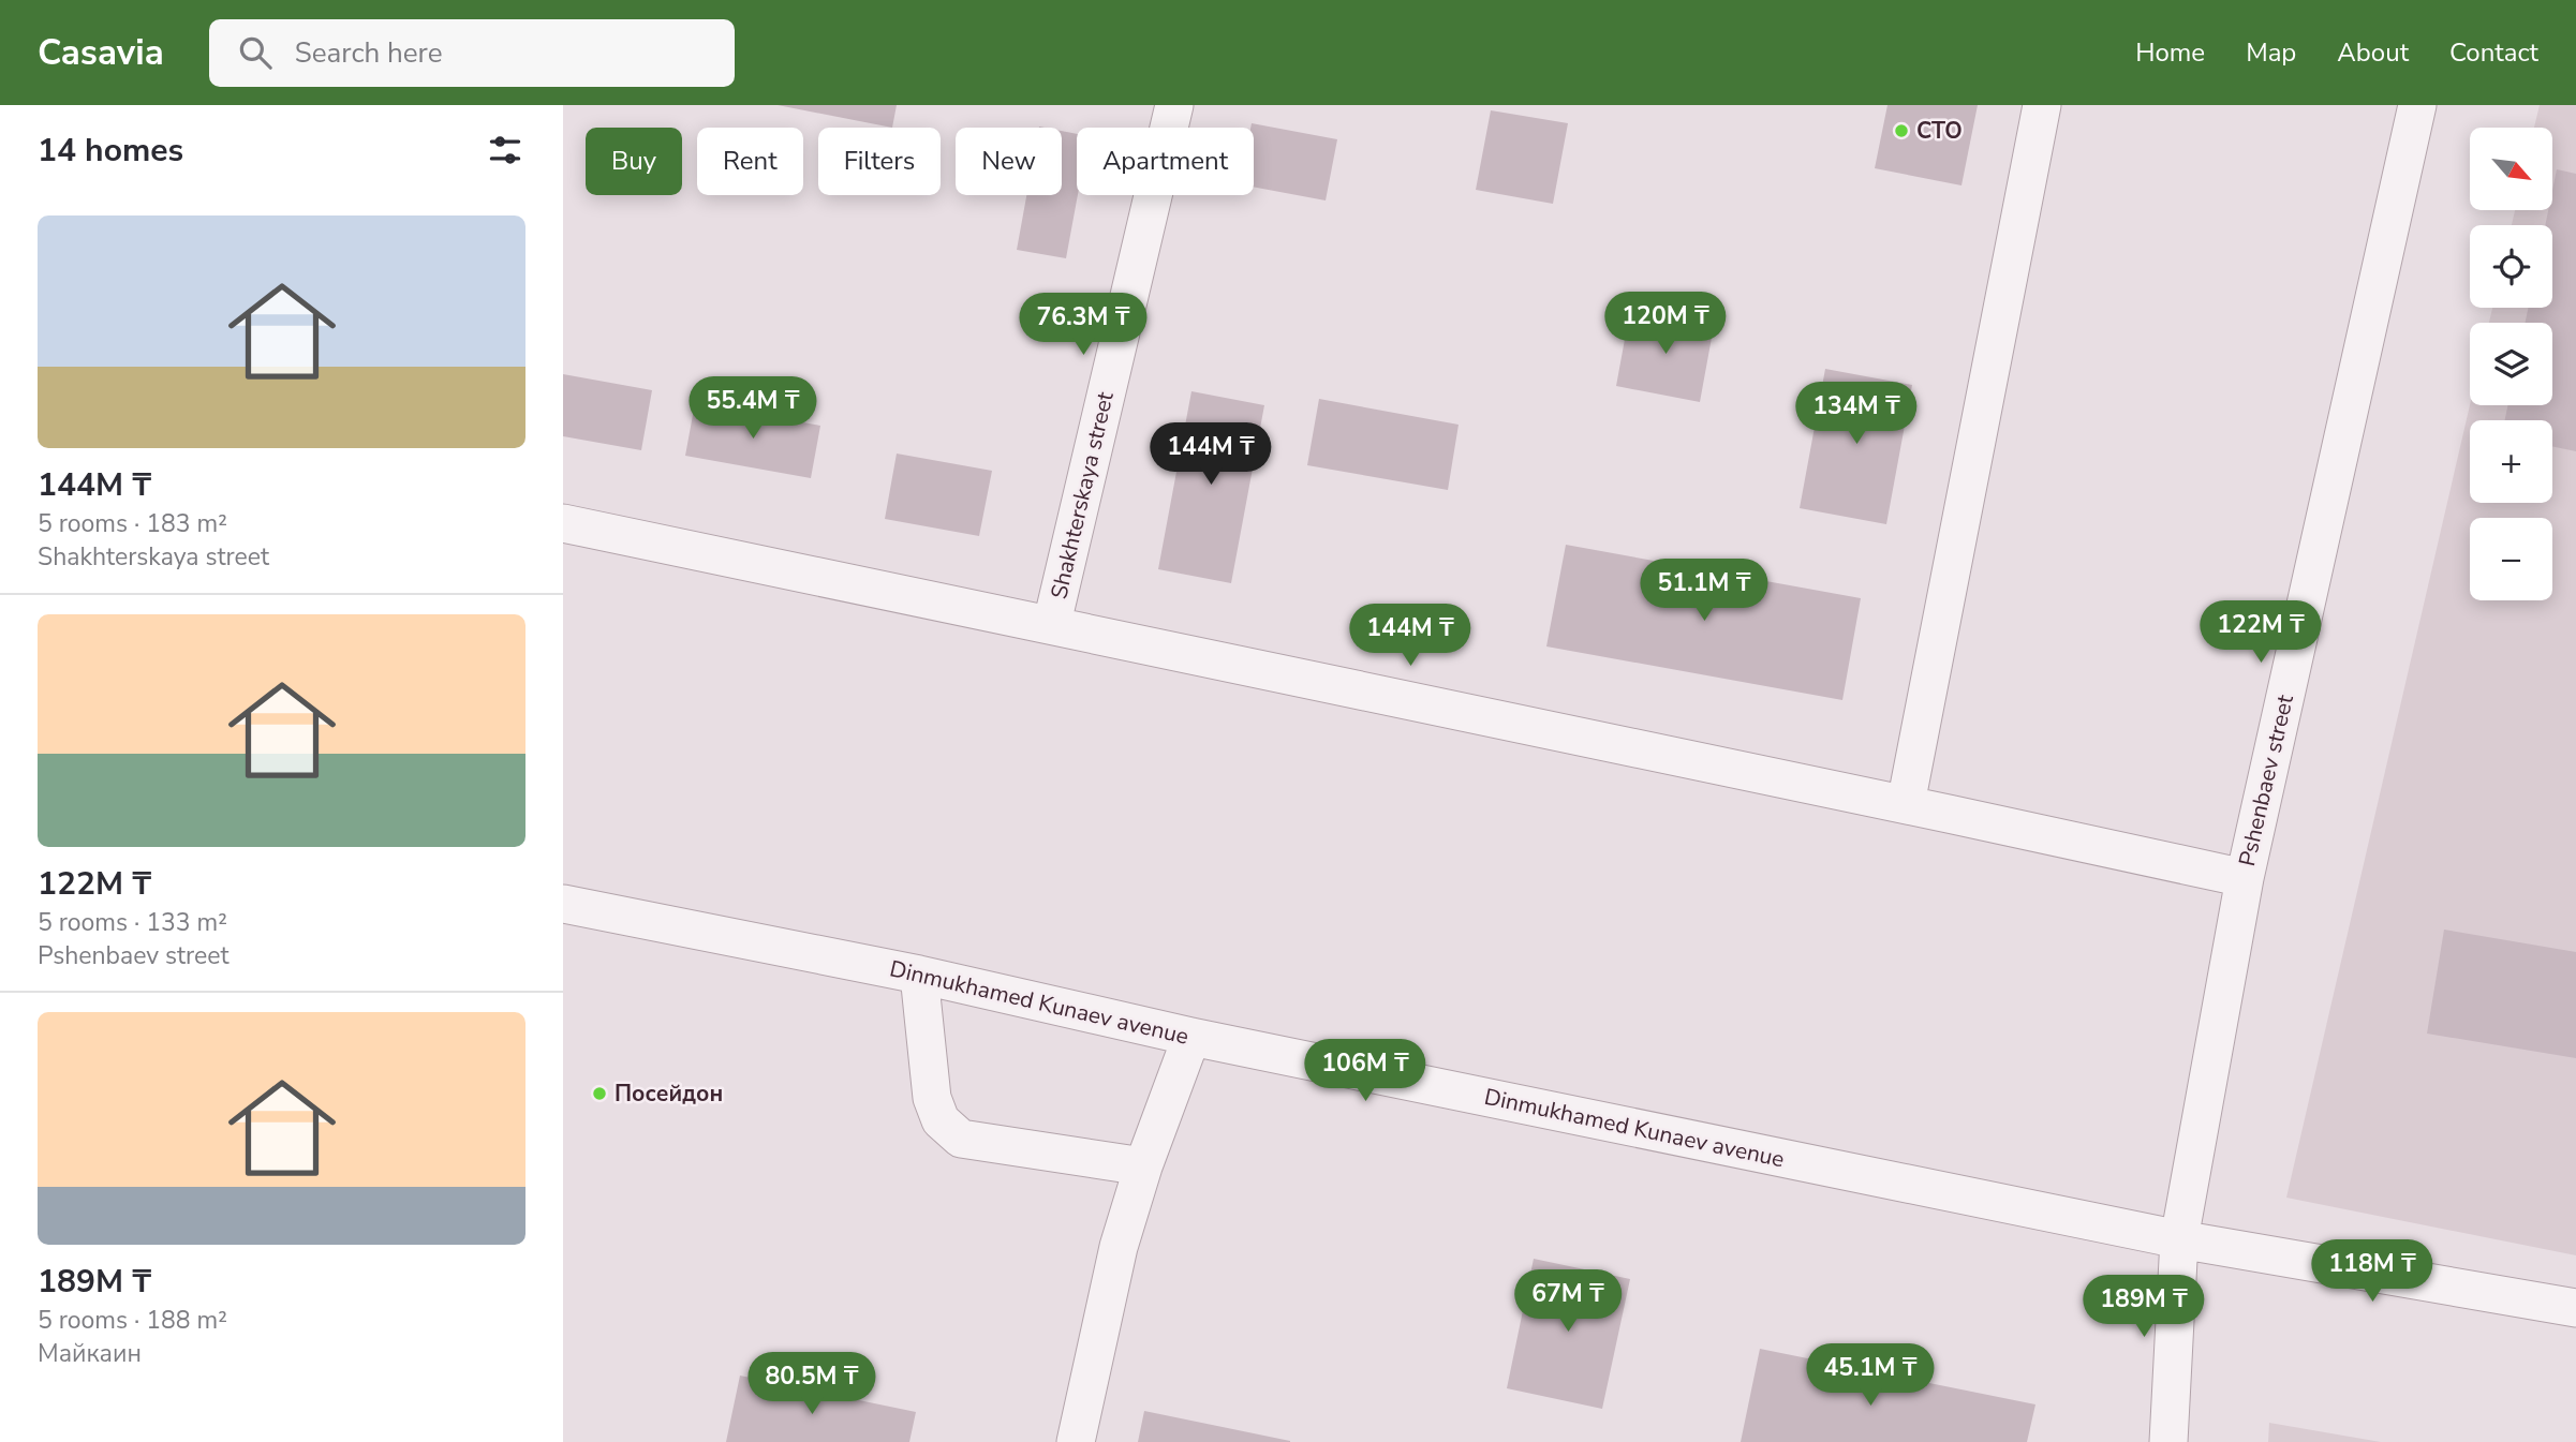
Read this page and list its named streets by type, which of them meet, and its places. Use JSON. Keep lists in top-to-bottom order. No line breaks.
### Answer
{"streets":{"street":["Shakhterskaya street","Pshenbaev street","Dinmukhamed Kunaev avenue"]},"crossings":[["Pshenbaev street","Dinmukhamed Kunaev avenue"]],"places":["СТО","Посейдон"],"north":"bottom right","page":{"header":"Casavia","search":"Search here","nav":["Home","Map","About","Contact"],"heading":"14 homes","map_buttons":["+","−"],"chip":["Buy","Rent","Filters","New","Apartment"],"list":[{"name":"144M ₸","note":"5 rooms · 183 m² · Shakhterskaya street"},{"name":"122M ₸","note":"5 rooms · 133 m² · Pshenbaev street"},{"name":"189M ₸","note":"5 rooms · 188 m² · Майкаин"}],"price":["120M ₸","76.3M ₸","55.4M ₸","134M ₸","144M ₸","51.1M ₸","122M ₸","144M ₸","106M ₸","118M ₸","67M ₸","189M ₸","45.1M ₸","80.5M ₸"]}}
